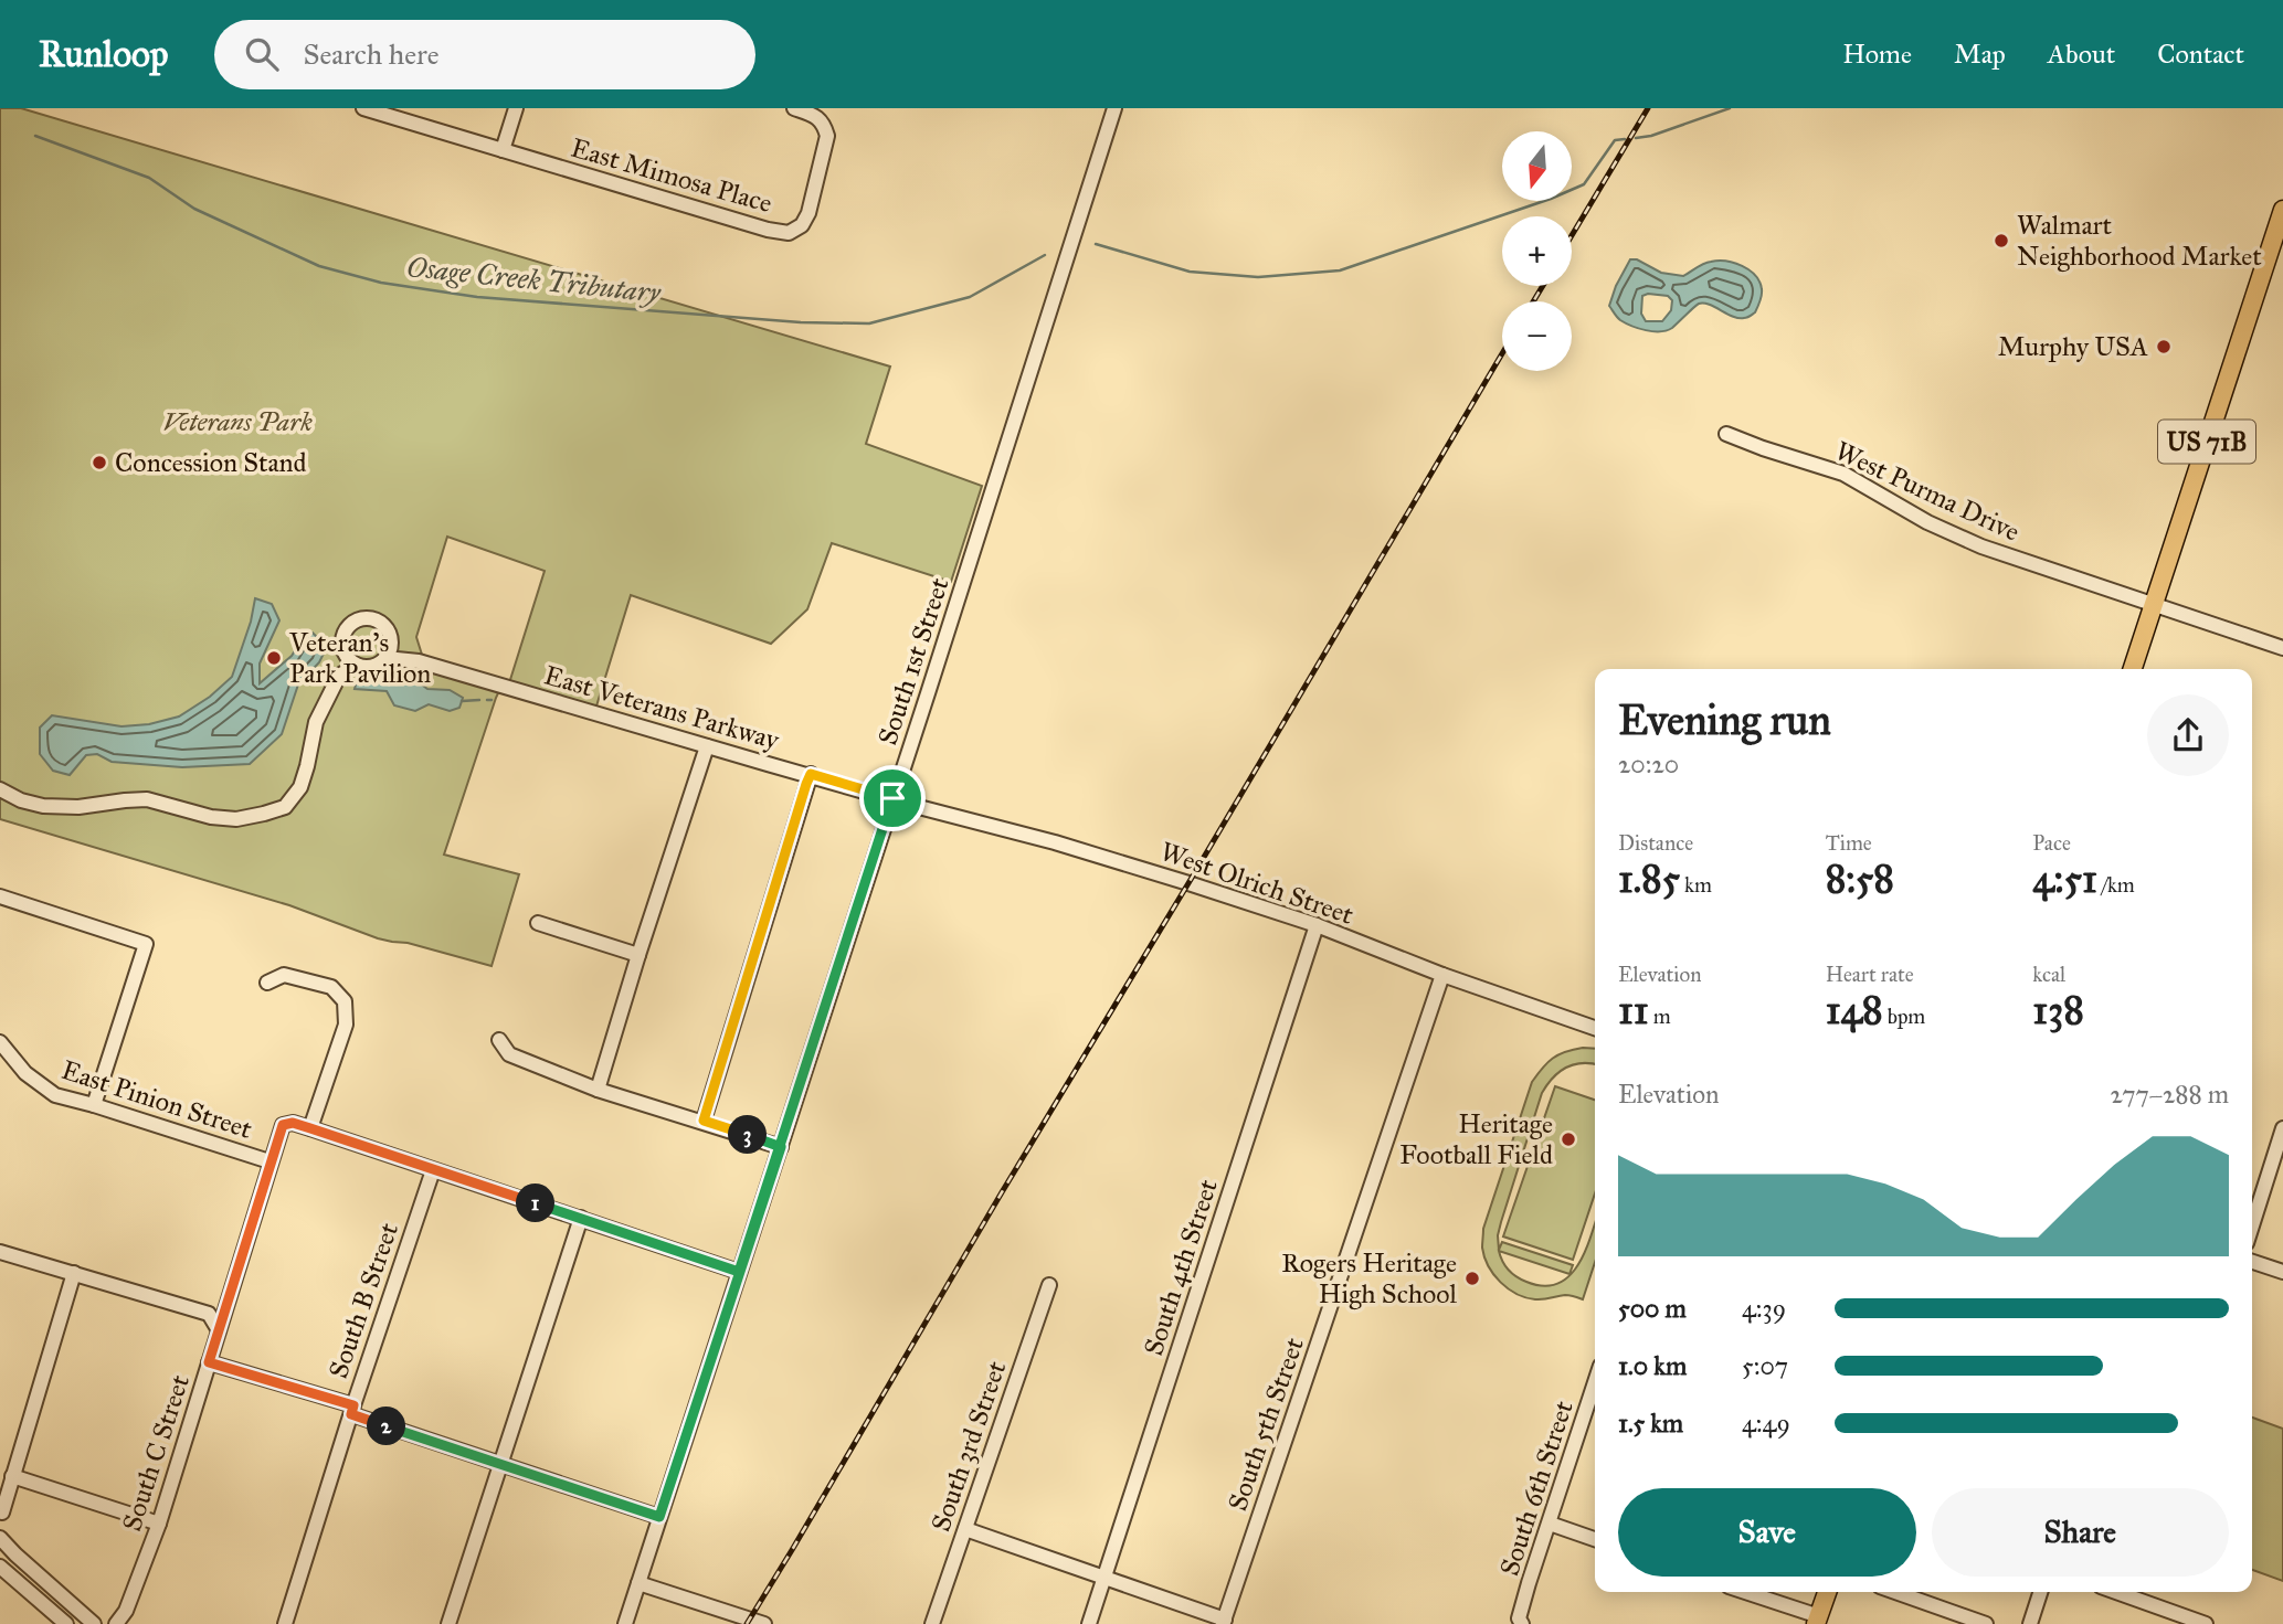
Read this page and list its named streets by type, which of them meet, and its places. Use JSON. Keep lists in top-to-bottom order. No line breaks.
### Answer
{"streets":{"main road":["US 71B"],"street":["East Mimosa Place","West Purma Drive","South 1st Street","East Veterans Parkway","West Olrich Street","East Pinion Street","South 4th Street","South B Street","South 5th Street","South 3rd Street","South C Street","South 6th Street"]},"crossings":[["US 71B","West Purma Drive"],["South 1st Street","East Veterans Parkway"],["South 1st Street","West Olrich Street"],["East Veterans Parkway","West Olrich Street"],["West Olrich Street","South 4th Street"],["West Olrich Street","South 5th Street"],["East Pinion Street","South C Street"]],"water":["Osage Creek Tributary"],"parks":["Veterans Park"],"places":["Walmart Neighborhood Market","Murphy USA","Concession Stand","Veteran's Park Pavilion","Heritage Football Field","Rogers Heritage High School"],"north":"bottom","page":{"header":"Runloop","search":"Search here","nav":["Home","Map","About","Contact"],"map_buttons":["+","−"],"heading":["Evening run","20:20"],"stats":[["Distance","1.85 km"],["Time","8:58"],["Pace","4:51 /km"],["Elevation","11 m"],["Heart rate","148 bpm"],["kcal","138"]],"chart":["Elevation","277–288 m"],"pins":["3","1","2"],"list":[{"name":"500 m","note":"4:39"},{"name":"1.0 km","note":"5:07"},{"name":"1.5 km","note":"4:49"}],"buttons":["Save","Share"]}}
